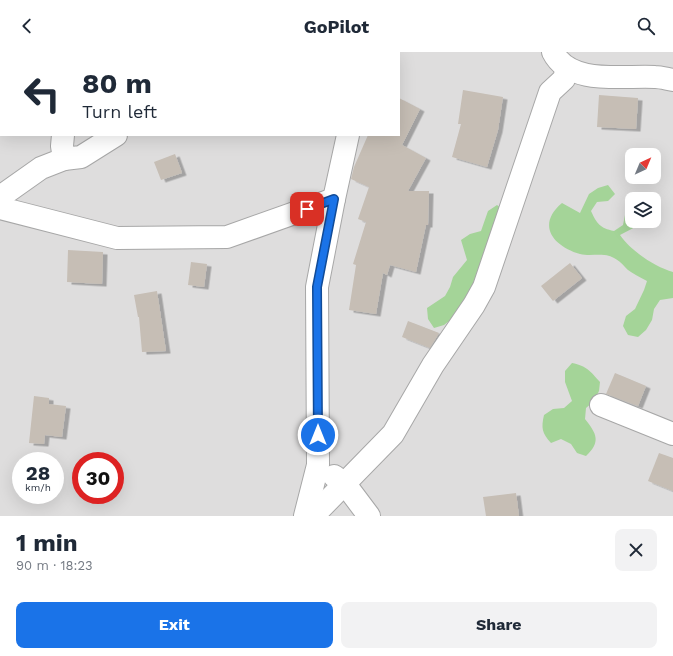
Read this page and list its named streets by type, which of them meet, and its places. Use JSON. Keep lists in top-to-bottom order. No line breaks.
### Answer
{"north":"top right","page":{"header":"GoPilot","turn":["80 m","Turn left"],"speed":"28 km/h","limit":"30","heading":["1 min","90 m · 18:23"],"buttons":["Exit","Share"]}}
